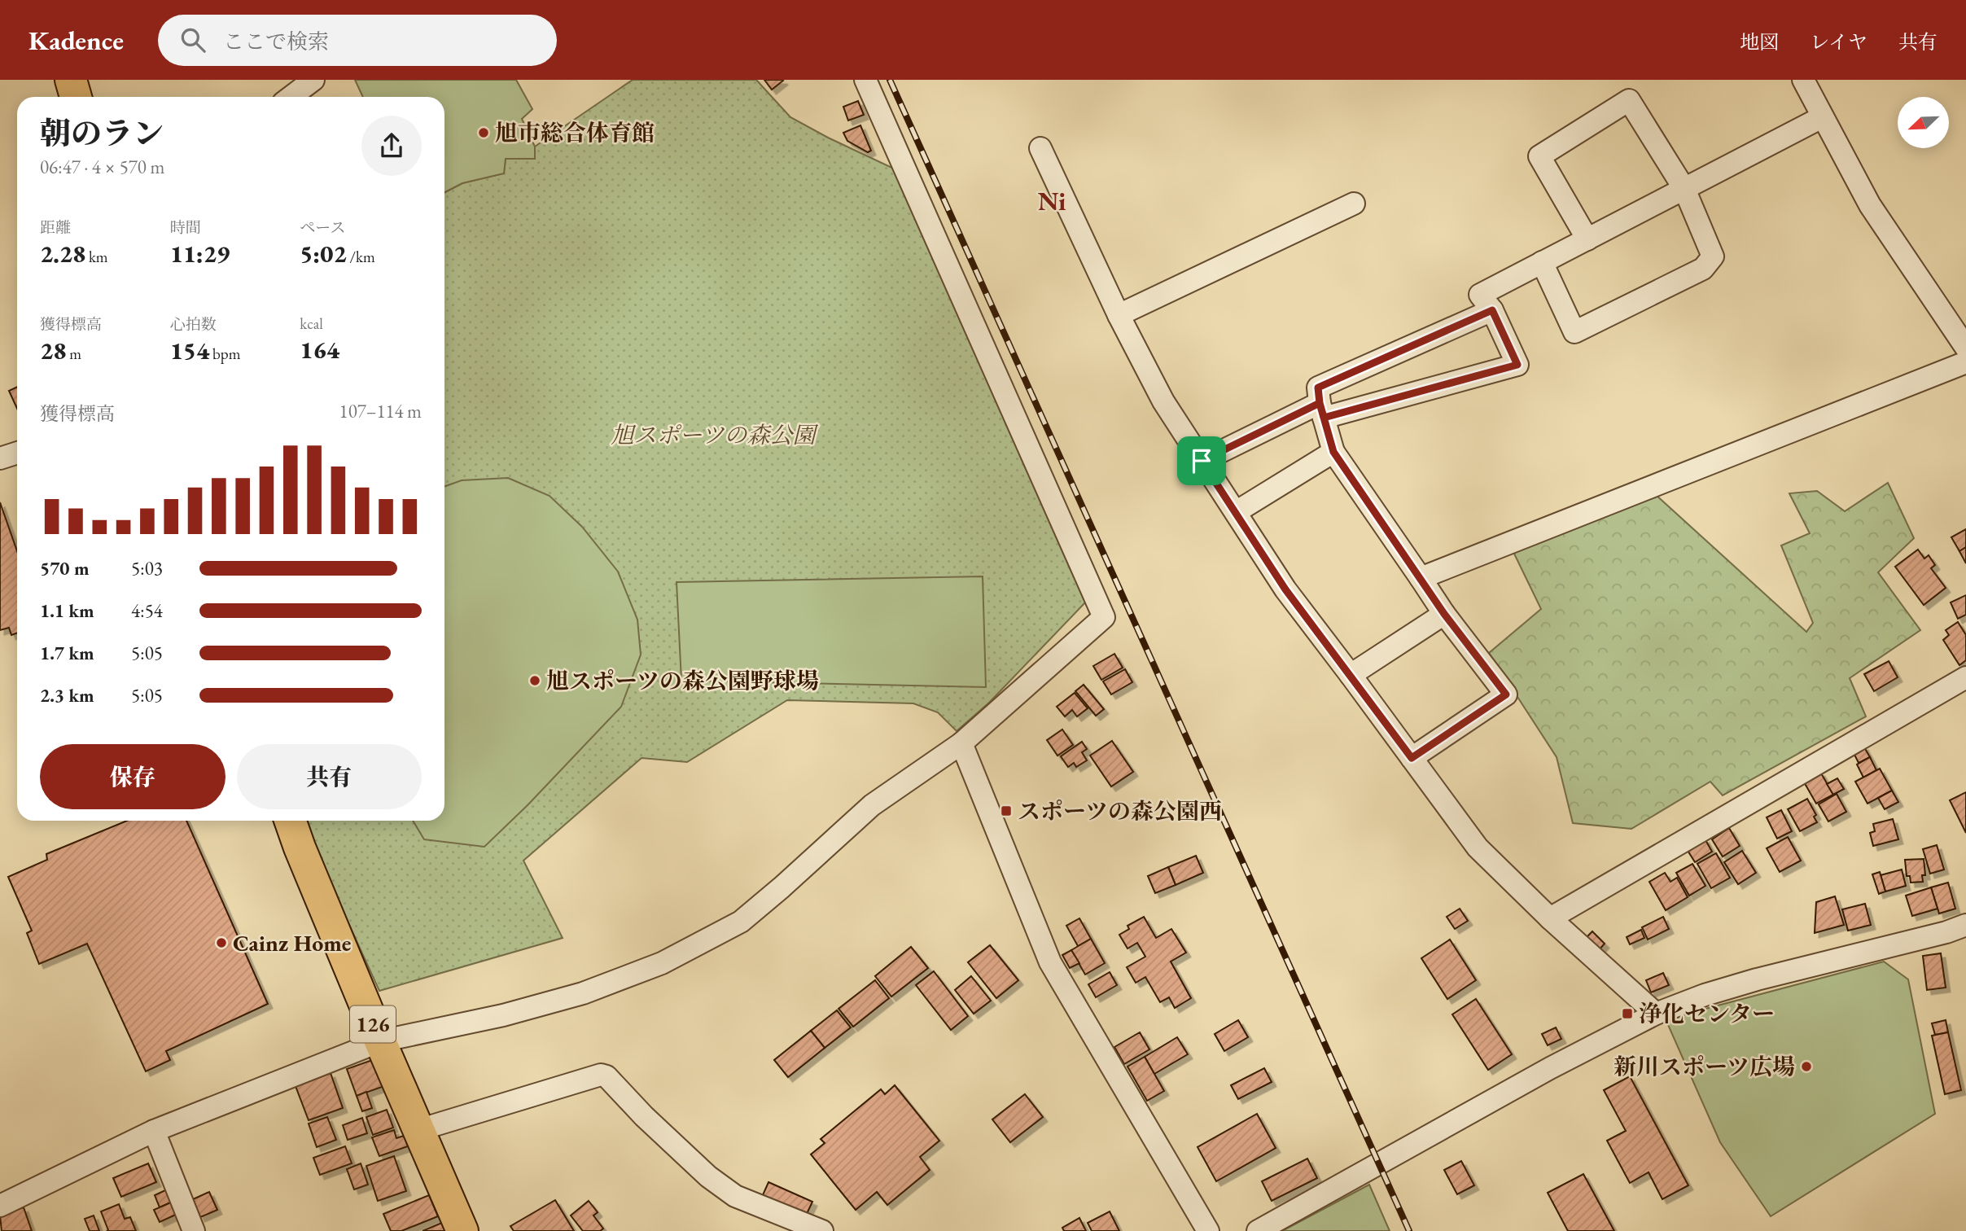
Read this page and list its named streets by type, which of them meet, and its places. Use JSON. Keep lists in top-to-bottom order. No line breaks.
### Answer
{"streets":{"highway":["126"]},"districts":["Ni"],"parks":["旭スポーツの森公園"],"places":{"other":["旭市総合体育館","旭スポーツの森公園野球場","Cainz Home","新川スポーツ広場"],"transit":["スポーツの森公園西","浄化センター"]},"north":"bottom left","page":{"header":"Kadence","search":"ここで検索","nav":["地図","レイヤ","共有"],"heading":["朝のラン","06:47 · 4 × 570 m"],"stats":[["距離","2.28 km"],["時間","11:29"],["ペース","5:02 /km"],["獲得標高","28 m"],["心拍数","154 bpm"],["kcal","164"]],"chart":["獲得標高","107–114 m"],"list":[{"name":"570 m","note":"5:03"},{"name":"1.1 km","note":"4:54"},{"name":"1.7 km","note":"5:05"},{"name":"2.3 km","note":"5:05"}],"buttons":["保存","共有"]}}
